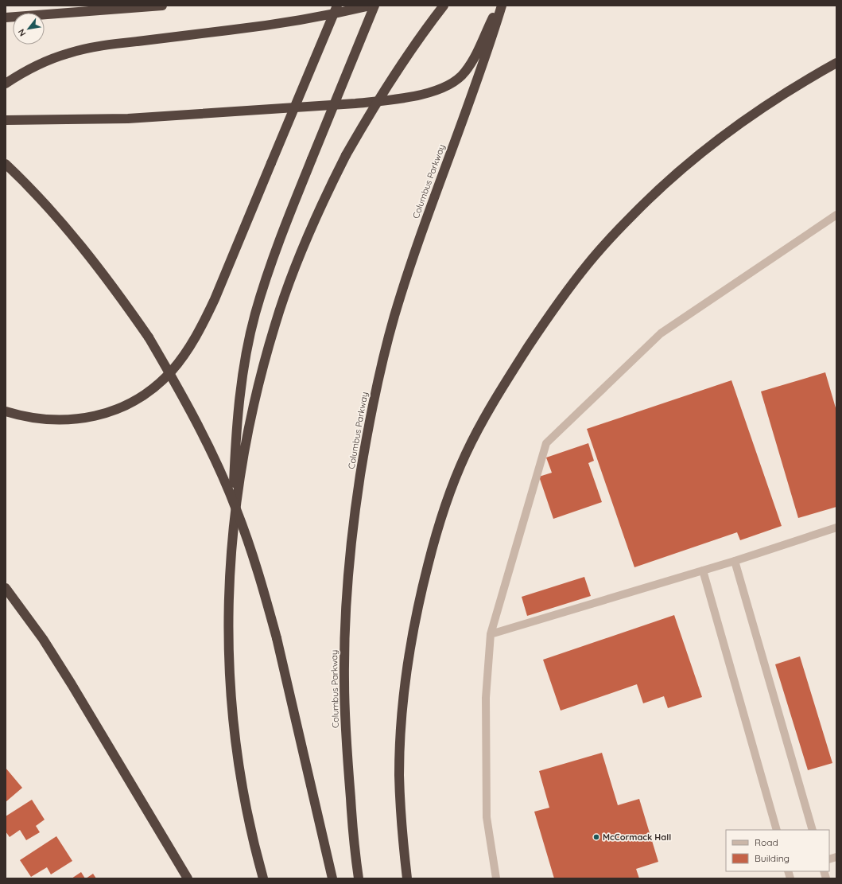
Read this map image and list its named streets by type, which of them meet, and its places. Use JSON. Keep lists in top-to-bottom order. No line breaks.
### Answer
{"streets":{"highway":["Columbus Parkway"]},"places":["McCormack Hall"],"legend":["Road","Building"],"north":"bottom left"}
